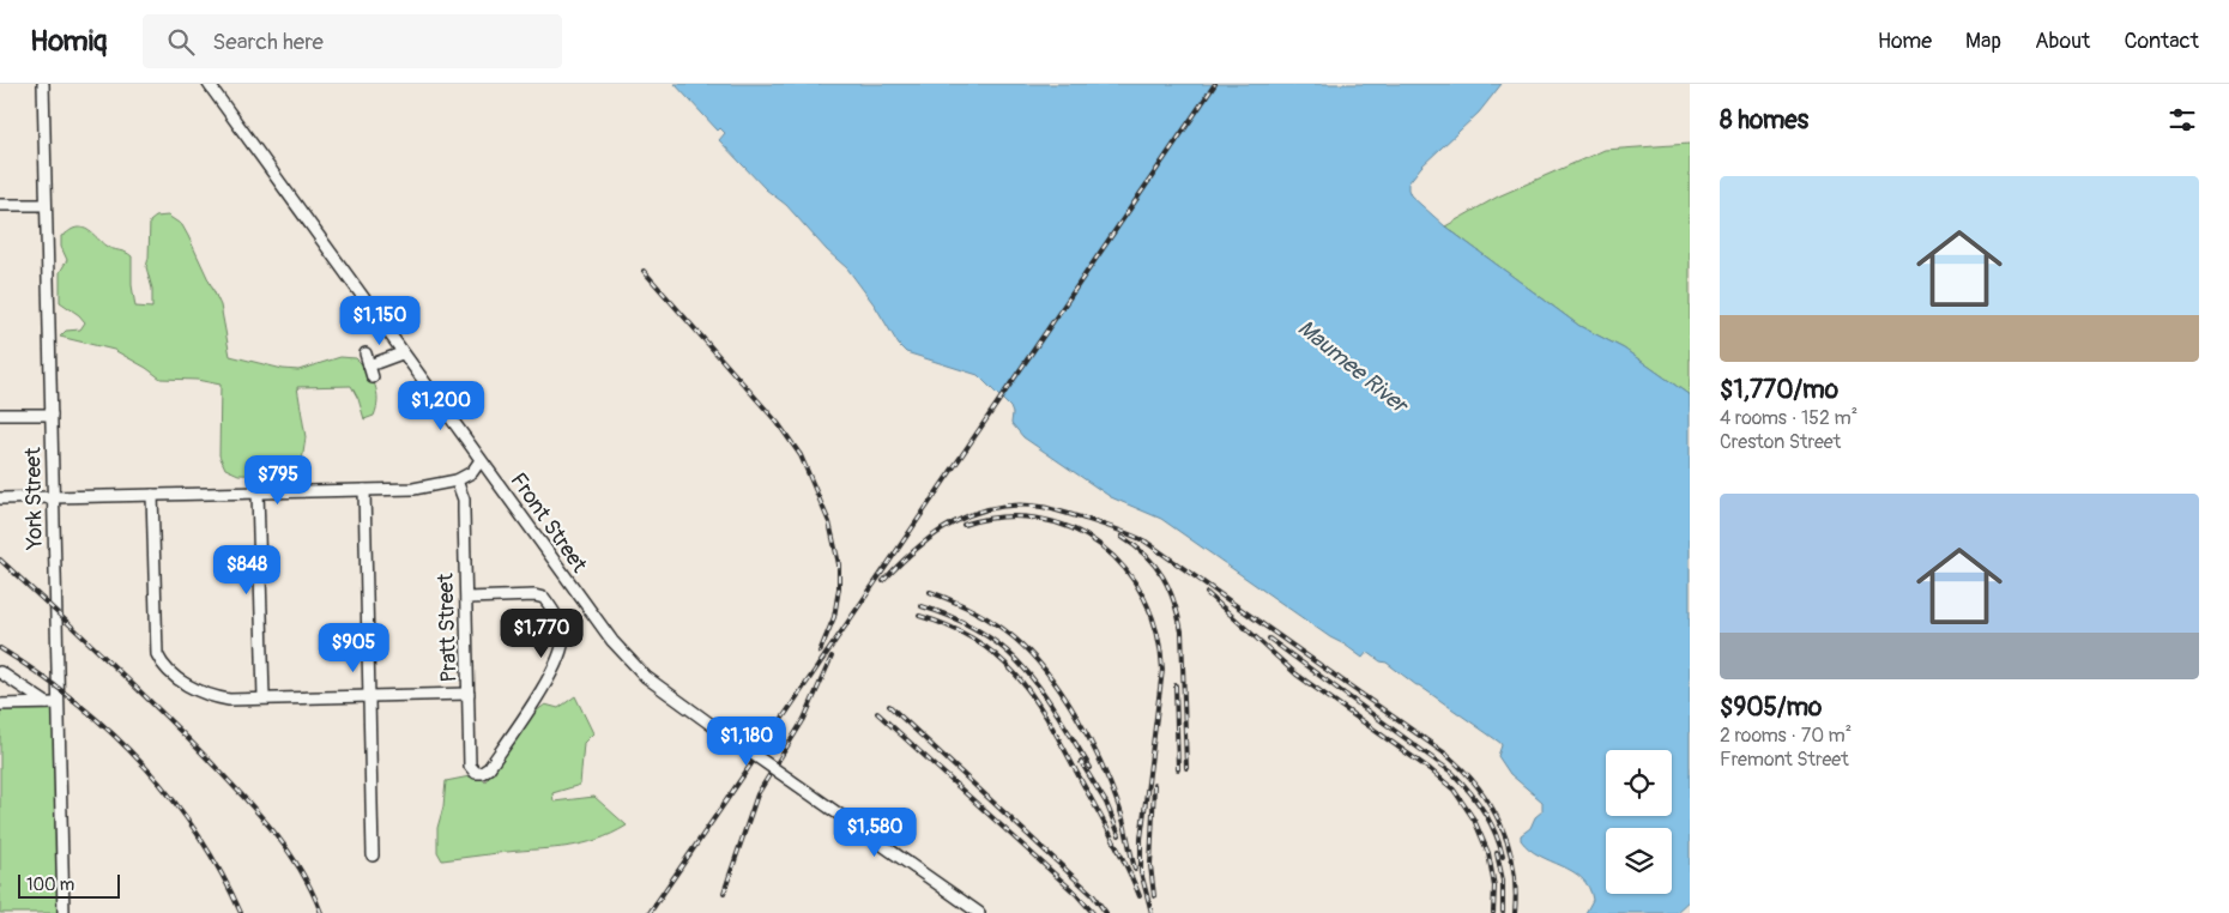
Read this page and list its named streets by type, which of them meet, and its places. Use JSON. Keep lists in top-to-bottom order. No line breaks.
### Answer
{"streets":{"street":["York Street","Front Street","Pratt Street"]},"water":["Maumee River"],"scale_bar":"100 m","page":{"header":"Homiq","search":"Search here","nav":["Home","Map","About","Contact"],"heading":"8 homes","list":[{"name":"$1,770/mo","note":"4 rooms · 152 m² · Creston Street"},{"name":"$905/mo","note":"2 rooms · 70 m² · Fremont Street"}],"price":["$1,150","$1,200","$795","$848","$1,770","$905","$1,180","$1,580"],"scale":"100 m"}}
